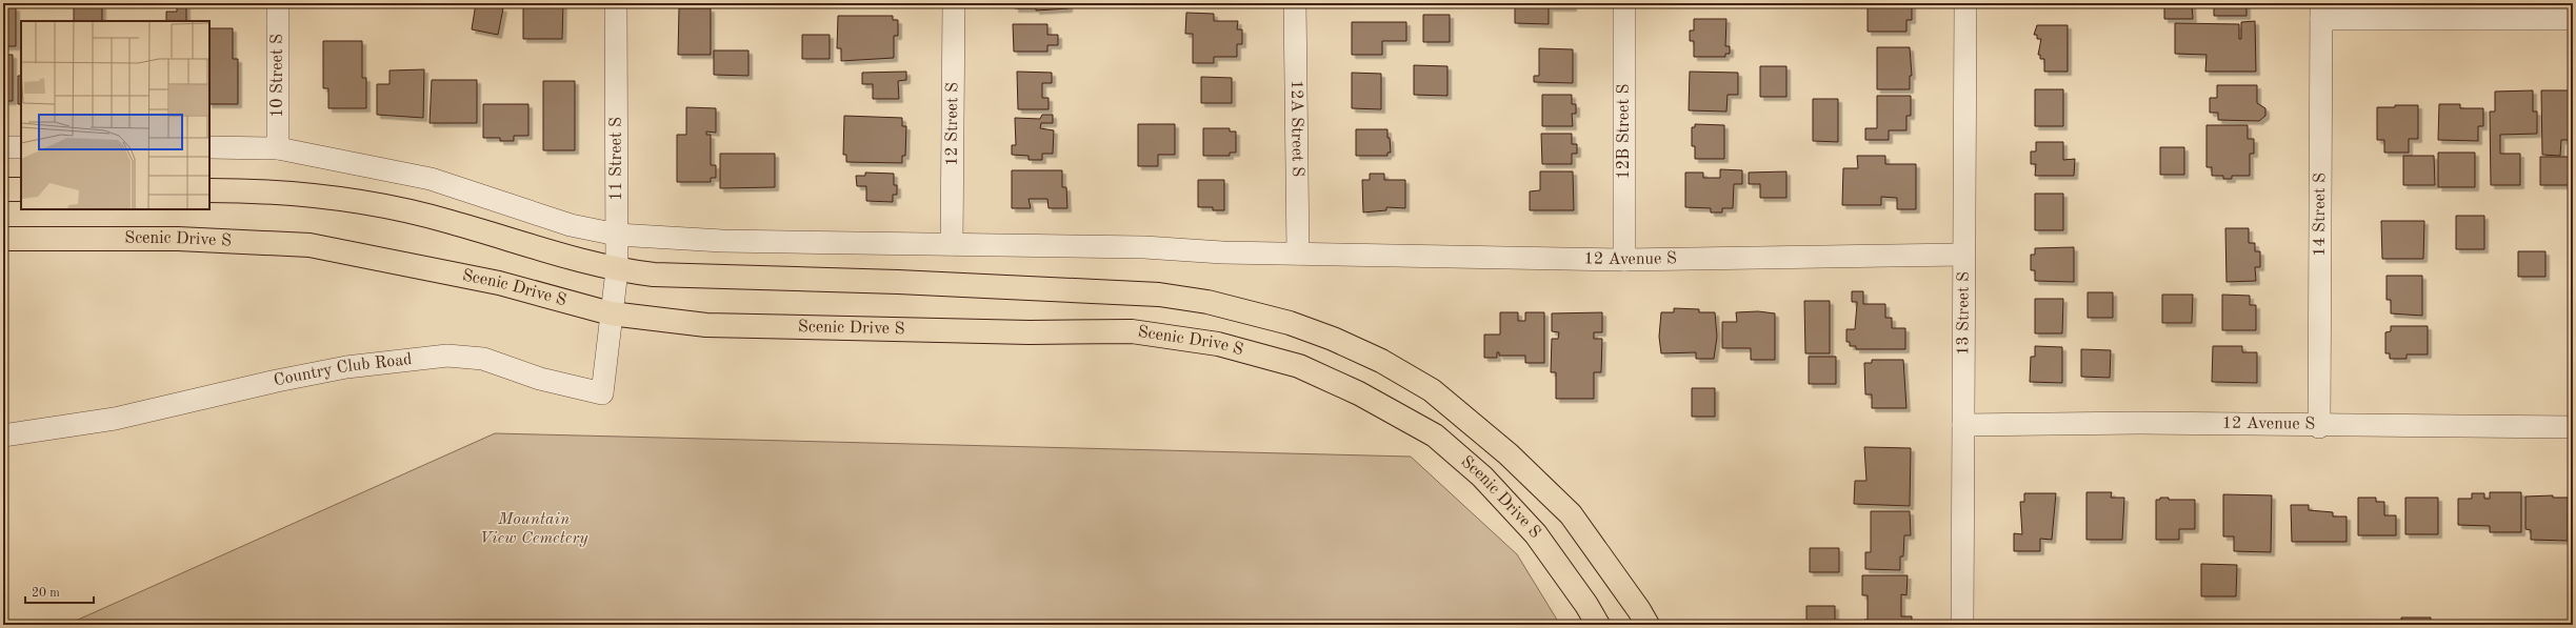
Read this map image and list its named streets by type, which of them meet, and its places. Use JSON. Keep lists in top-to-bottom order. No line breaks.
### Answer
{"streets":{"main road":["Scenic Drive S"],"street":["10 Street S","12 Street S","12A Street S","12B Street S","11 Street S","14 Street S","12 Avenue S","13 Street S","Country Club Road"]},"crossings":[["12A Street S","12 Avenue S"],["12B Street S","12 Avenue S"],["11 Street S","Scenic Drive S"],["11 Street S","Country Club Road"],["14 Street S","12 Avenue S"],["Scenic Drive S","Country Club Road"],["12 Avenue S","13 Street S"]],"parks":["Mountain View Cemetery"],"scale_bar":"20 m"}
